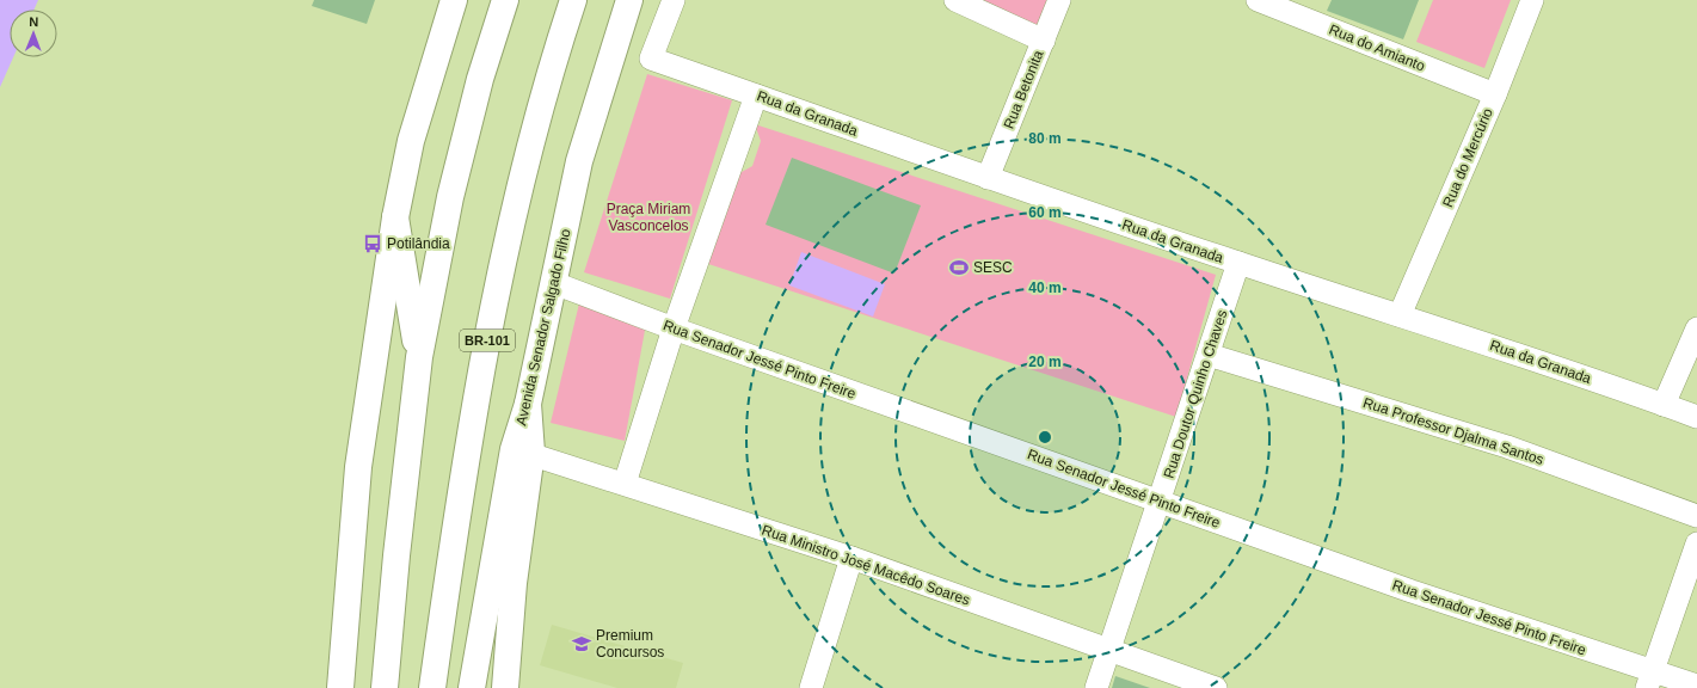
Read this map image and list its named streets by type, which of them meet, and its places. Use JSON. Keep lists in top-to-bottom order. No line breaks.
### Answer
{"streets":{"main road":["Avenida Senador Salgado Filho","BR-101"],"street":["Rua do Amianto","Rua Betonita","Rua da Granada","Rua do Mercúrio","Rua Senador Jessé Pinto Freire","Rua Doutor Quinho Chaves","Rua Professor Djalma Santos","Rua Ministro José Macêdo Soares"]},"crossings":[["Rua do Amianto","Rua do Mercúrio"],["Rua Betonita","Rua da Granada"],["Rua da Granada","Rua do Mercúrio"],["Rua da Granada","Rua Doutor Quinho Chaves"],["Avenida Senador Salgado Filho","Rua Senador Jessé Pinto Freire"],["Avenida Senador Salgado Filho","Rua Ministro José Macêdo Soares"],["Rua Senador Jessé Pinto Freire","Rua Doutor Quinho Chaves"],["Rua Doutor Quinho Chaves","Rua Professor Djalma Santos"],["Rua Doutor Quinho Chaves","Rua Ministro José Macêdo Soares"]],"parks":["Praça Miriam Vasconcelos"],"places":{"bus stop":["Potilândia"],"sports":["SESC"],"school or university":["Premium Concursos"]},"north":"top","rings":["80 m","60 m","40 m","20 m"]}
